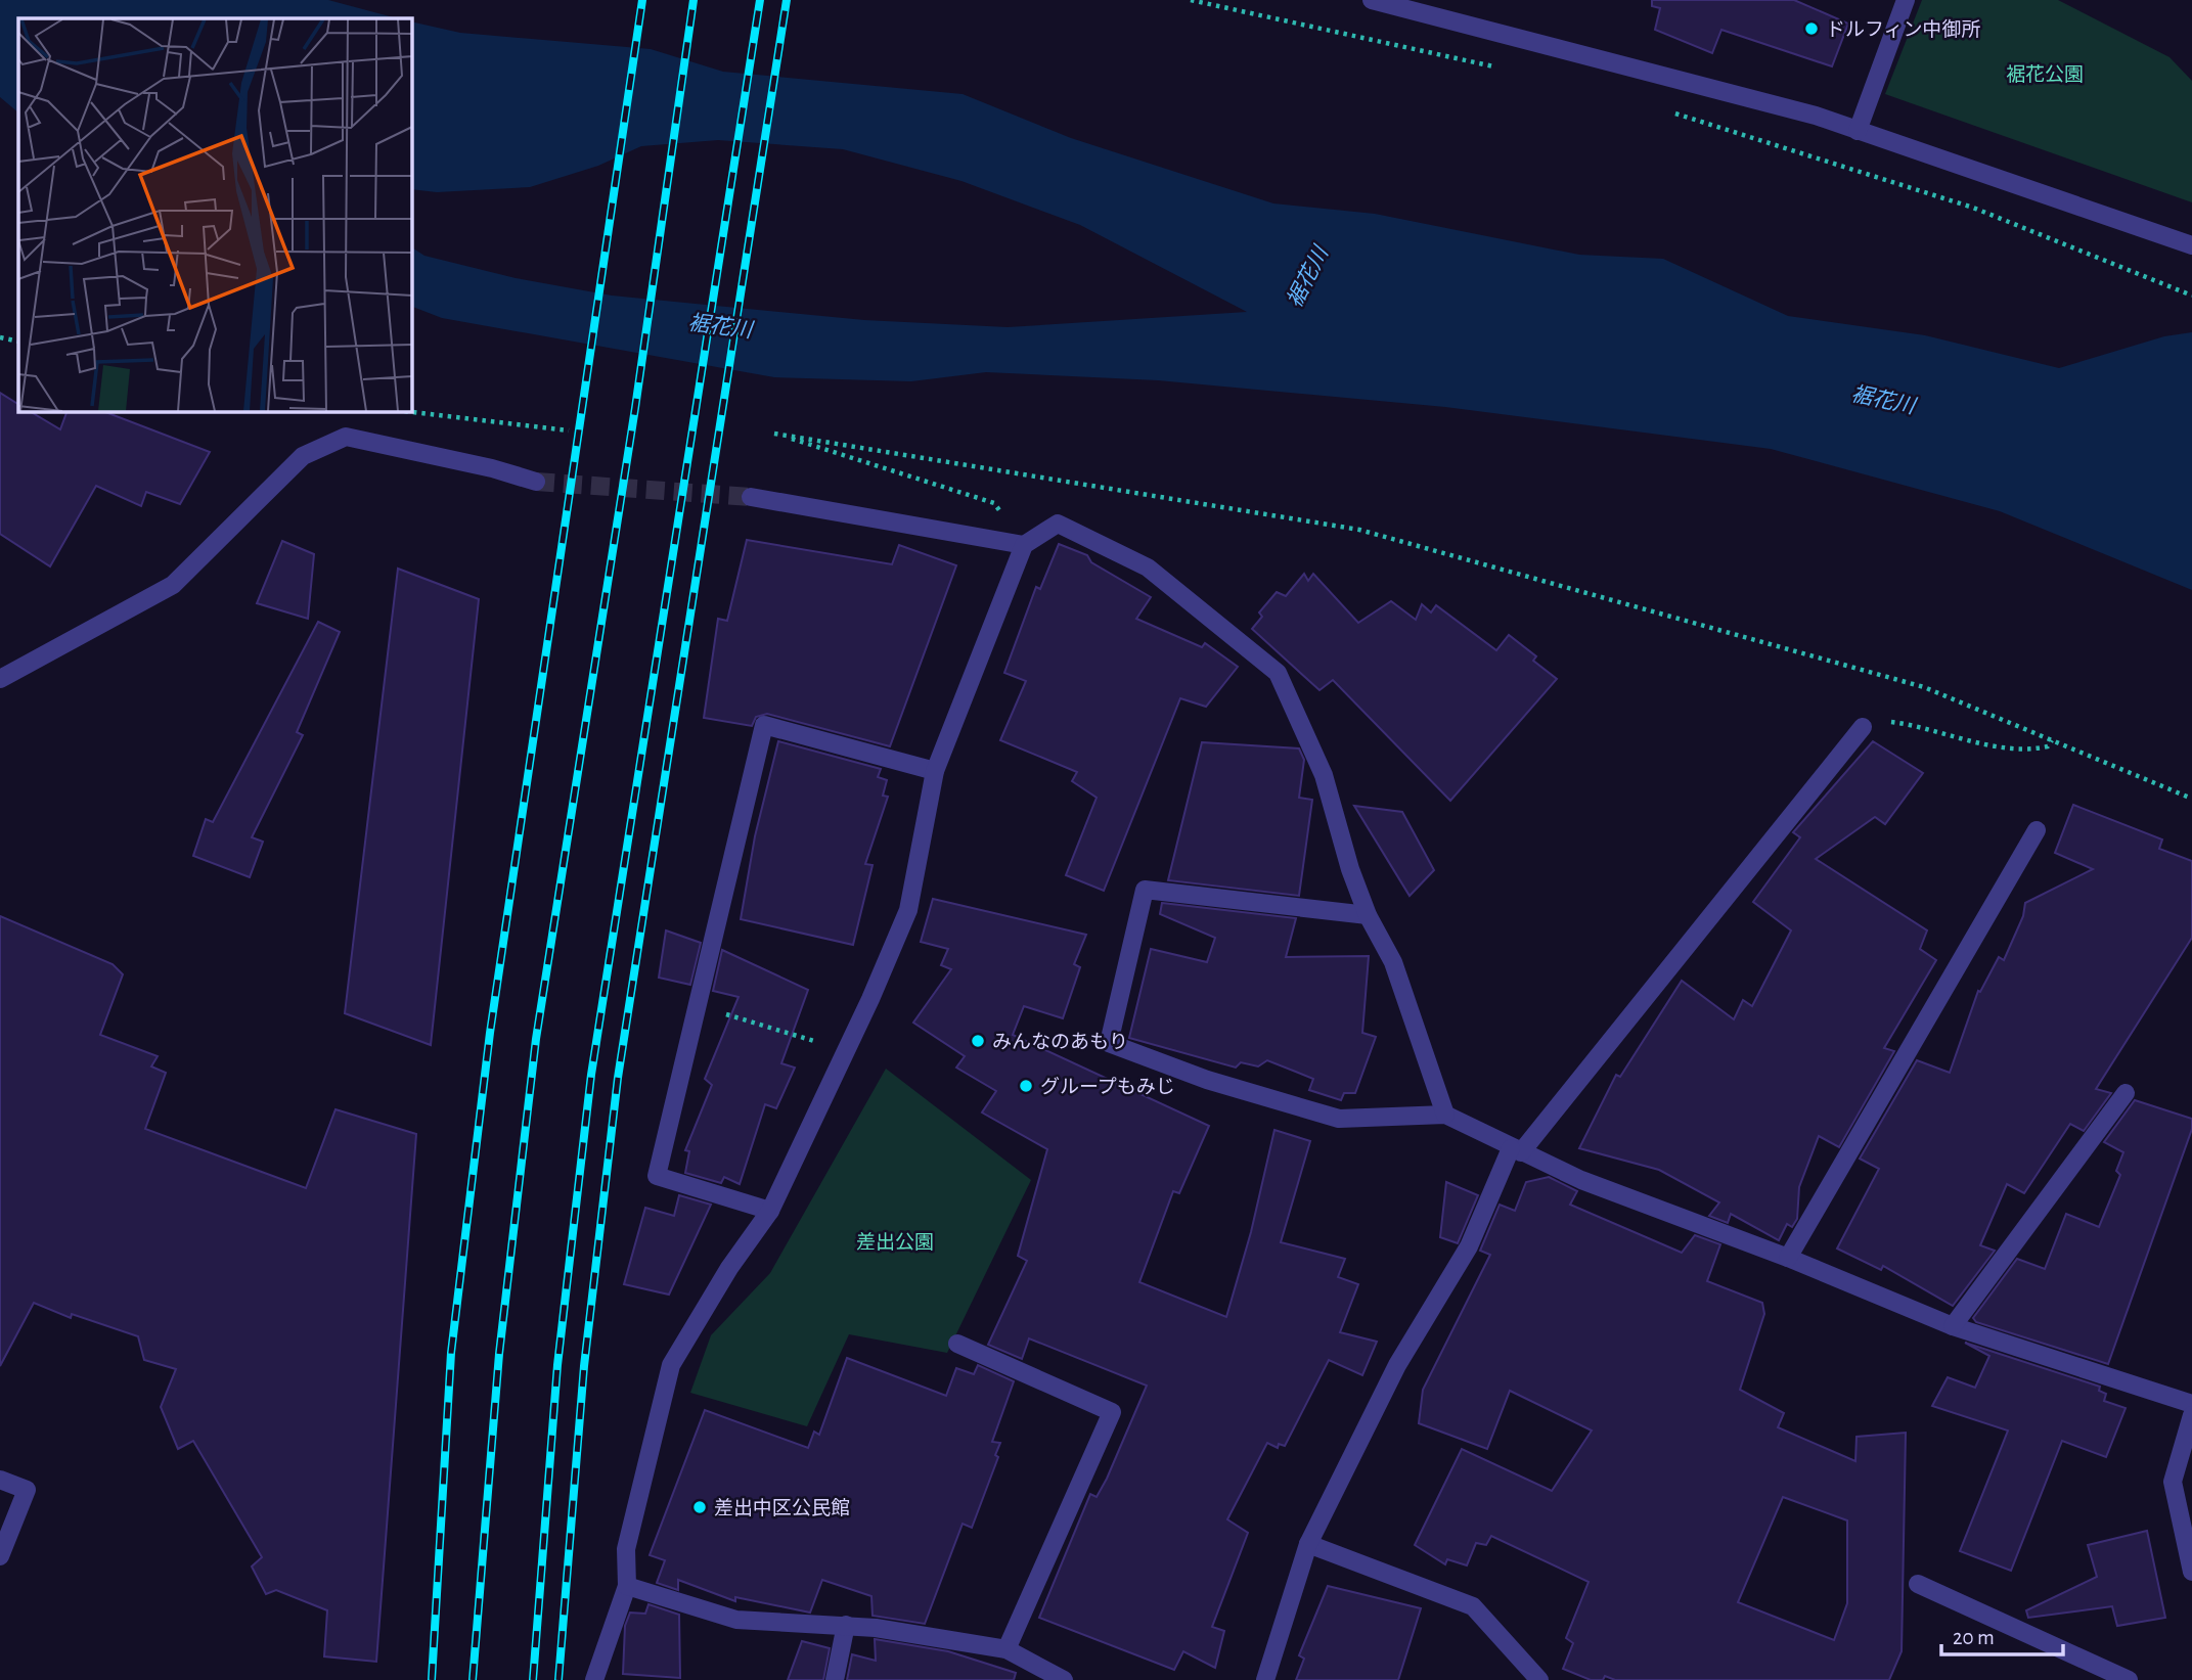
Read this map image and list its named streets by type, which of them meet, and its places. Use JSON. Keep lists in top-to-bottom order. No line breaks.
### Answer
{"water":["裾花川"],"parks":["裾花公園","差出公園"],"places":["ドルフィン中御所","みんなのあもり","グループもみじ","差出中区公民館"],"scale_bar":"20 m"}
